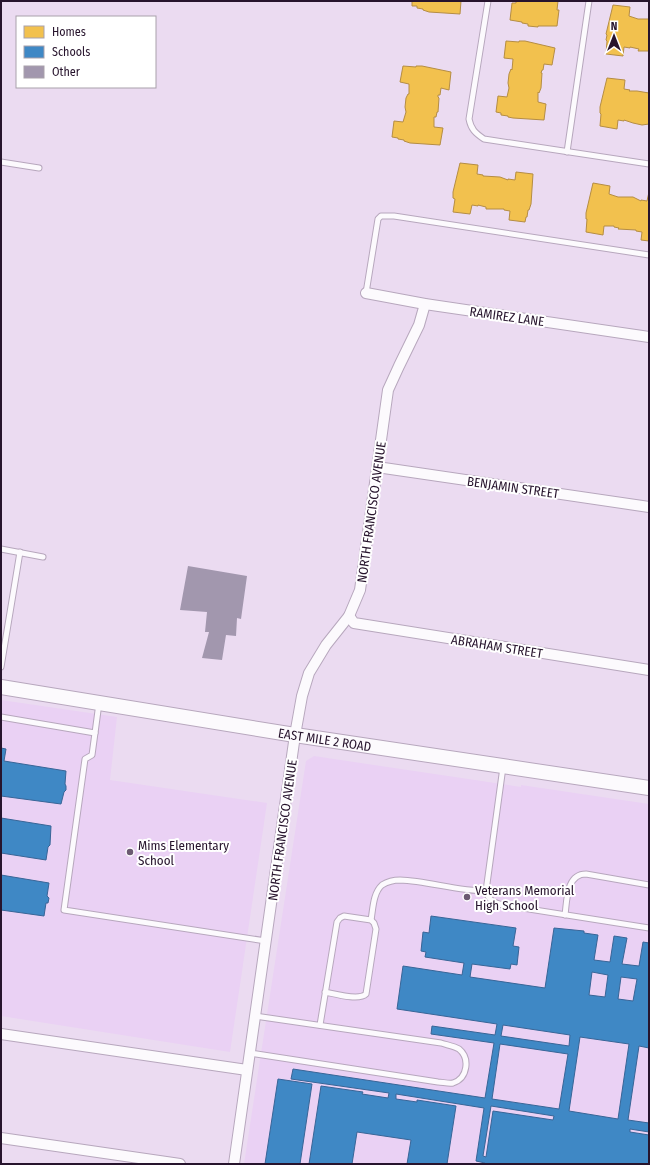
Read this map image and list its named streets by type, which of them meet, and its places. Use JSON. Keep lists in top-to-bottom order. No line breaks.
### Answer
{"streets":{"main road":["EAST MILE 2 ROAD"],"street":["RAMIREZ LANE","BENJAMIN STREET","NORTH FRANCISCO AVENUE","ABRAHAM STREET"]},"crossings":[["RAMIREZ LANE","NORTH FRANCISCO AVENUE"],["BENJAMIN STREET","NORTH FRANCISCO AVENUE"],["NORTH FRANCISCO AVENUE","ABRAHAM STREET"],["NORTH FRANCISCO AVENUE","EAST MILE 2 ROAD"]],"places":["Mims Elementary School","Veterans Memorial High School"],"legend":["Homes","Schools","Other"],"north":"top"}
